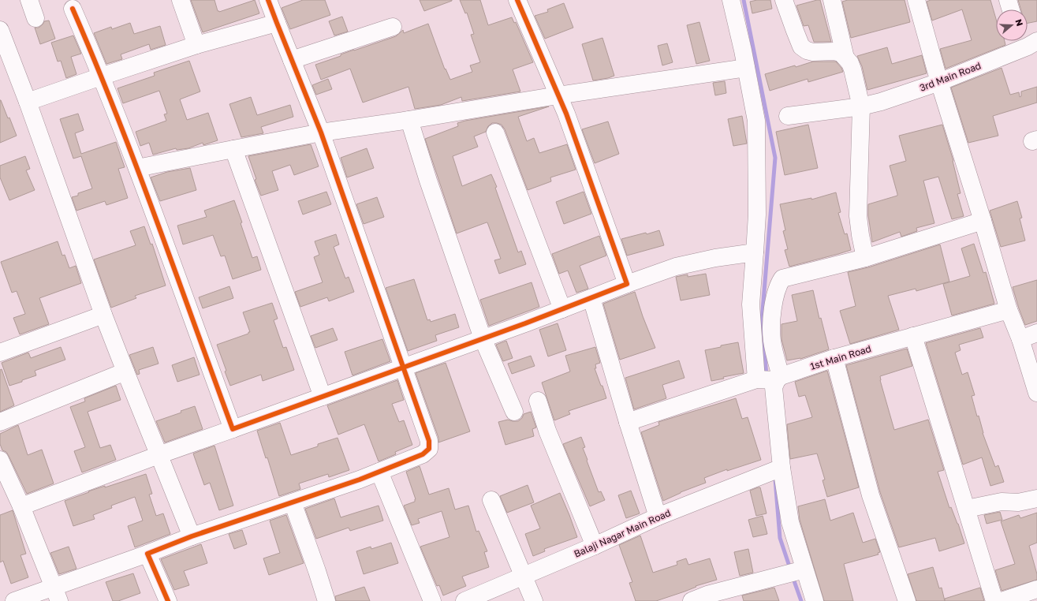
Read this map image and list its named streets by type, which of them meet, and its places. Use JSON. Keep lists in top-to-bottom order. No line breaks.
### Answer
{"streets":{"street":["3rd Main Road","1st Main Road","Balaji Nagar Main Road"]},"north":"right"}
